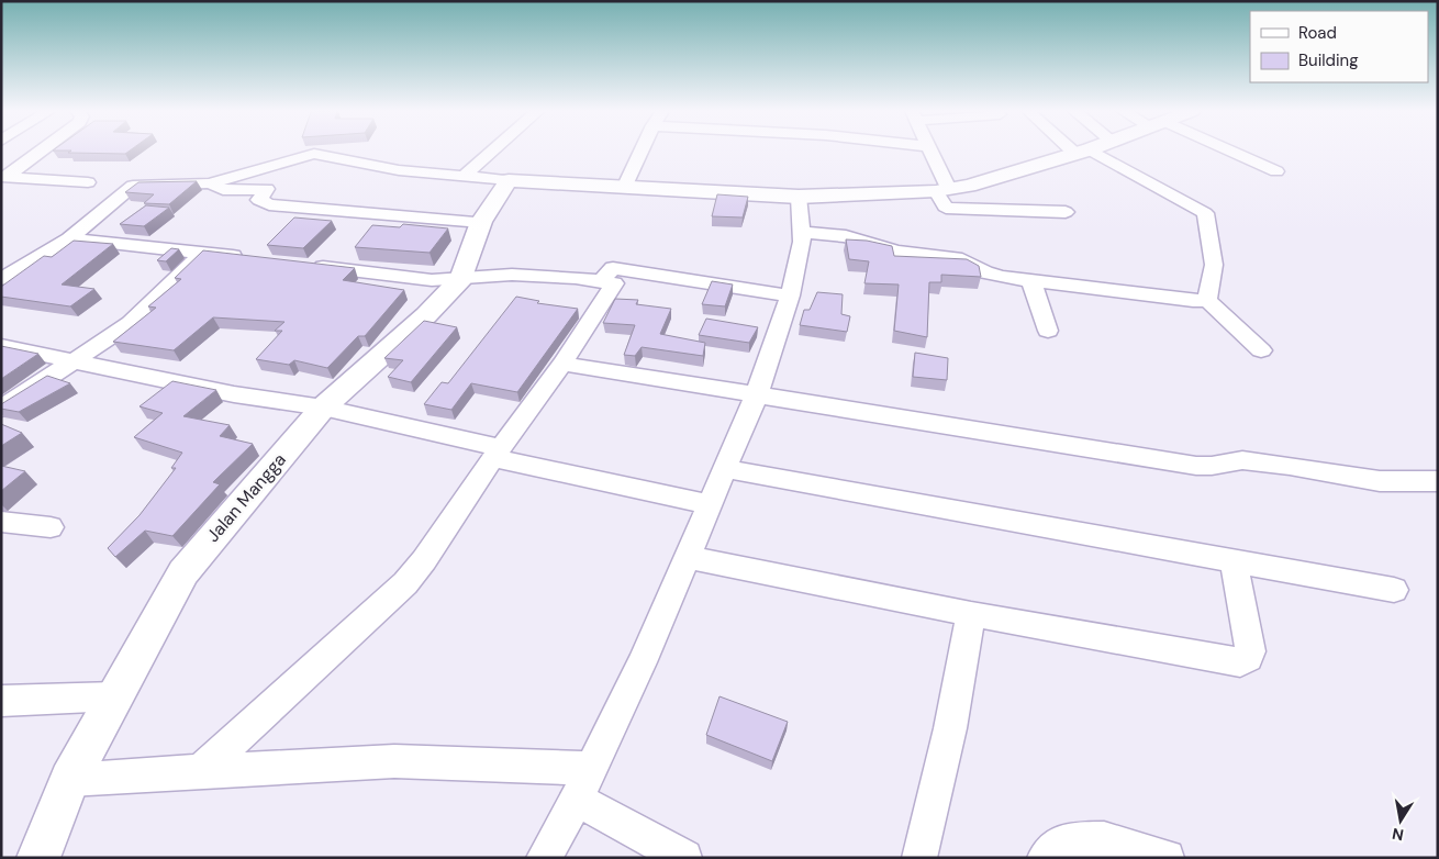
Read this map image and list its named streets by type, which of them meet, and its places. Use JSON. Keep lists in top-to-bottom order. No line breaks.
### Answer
{"streets":{"street":["Jalan Mangga"]},"legend":["Road","Building"],"north":"bottom"}
